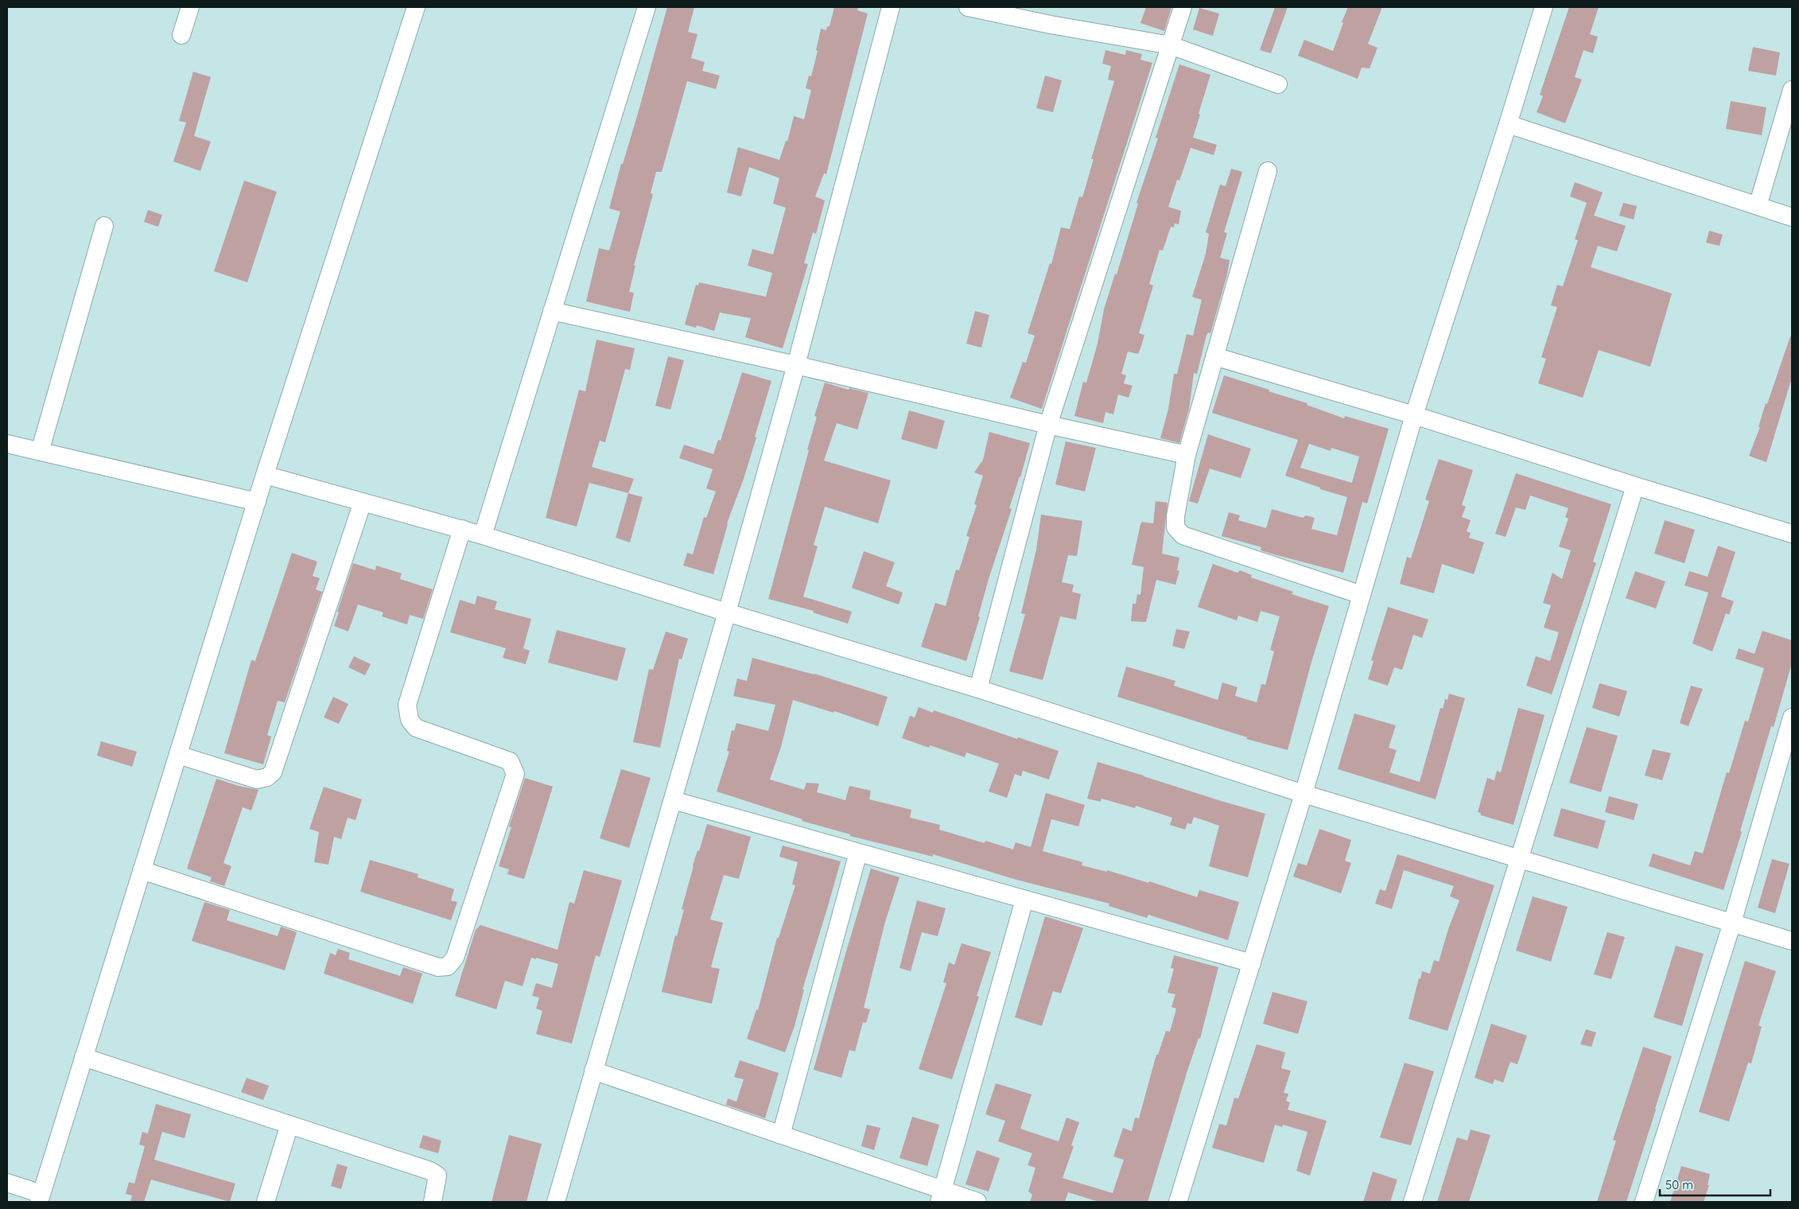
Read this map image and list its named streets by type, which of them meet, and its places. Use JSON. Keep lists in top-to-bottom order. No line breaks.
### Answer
{"scale_bar":"50 m"}
